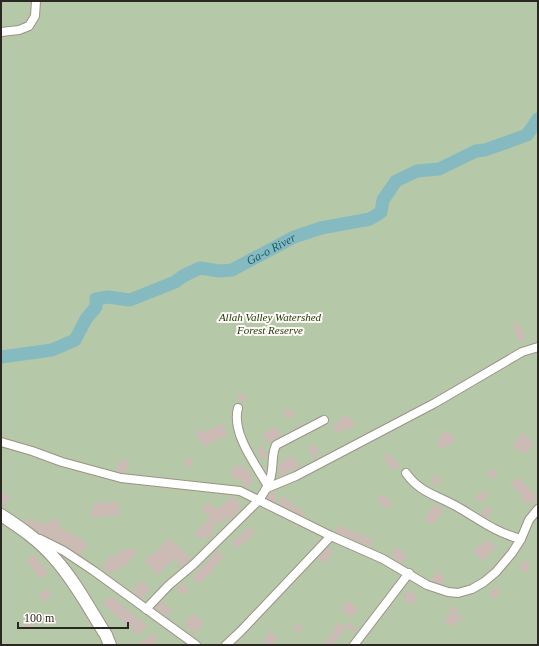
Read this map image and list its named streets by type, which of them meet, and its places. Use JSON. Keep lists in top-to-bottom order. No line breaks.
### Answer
{"water":["Ga-o River"],"parks":["Allah Valley Watershed Forest Reserve"],"scale_bar":"100 m"}
